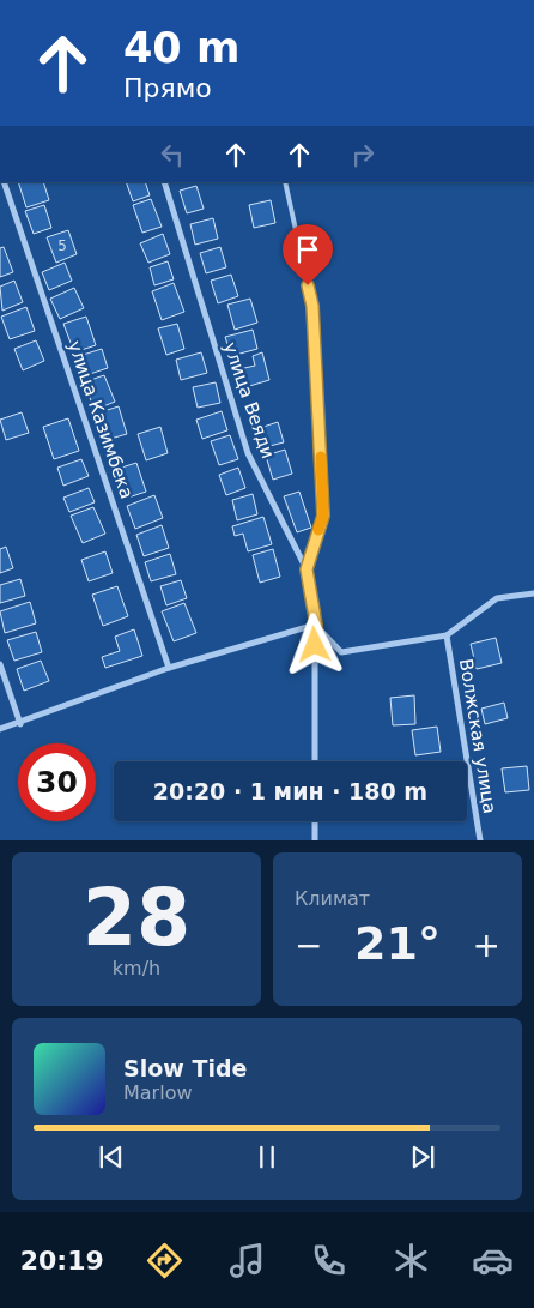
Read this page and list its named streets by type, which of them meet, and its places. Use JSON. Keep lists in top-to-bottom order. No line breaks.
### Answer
{"streets":{"street":["улица Веяди","улица Казимбека","Волжская улица"]},"house_numbers":["5"],"page":{"turn":["40 m","Прямо"],"limit":"30","trip":"20:20 · 1 мин · 180 m","tile":[["28","km/h"],"Климат"],"heat":["−","21°","+"],"song":["Slow Tide","Marlow"],"tabs":"20:19"}}
